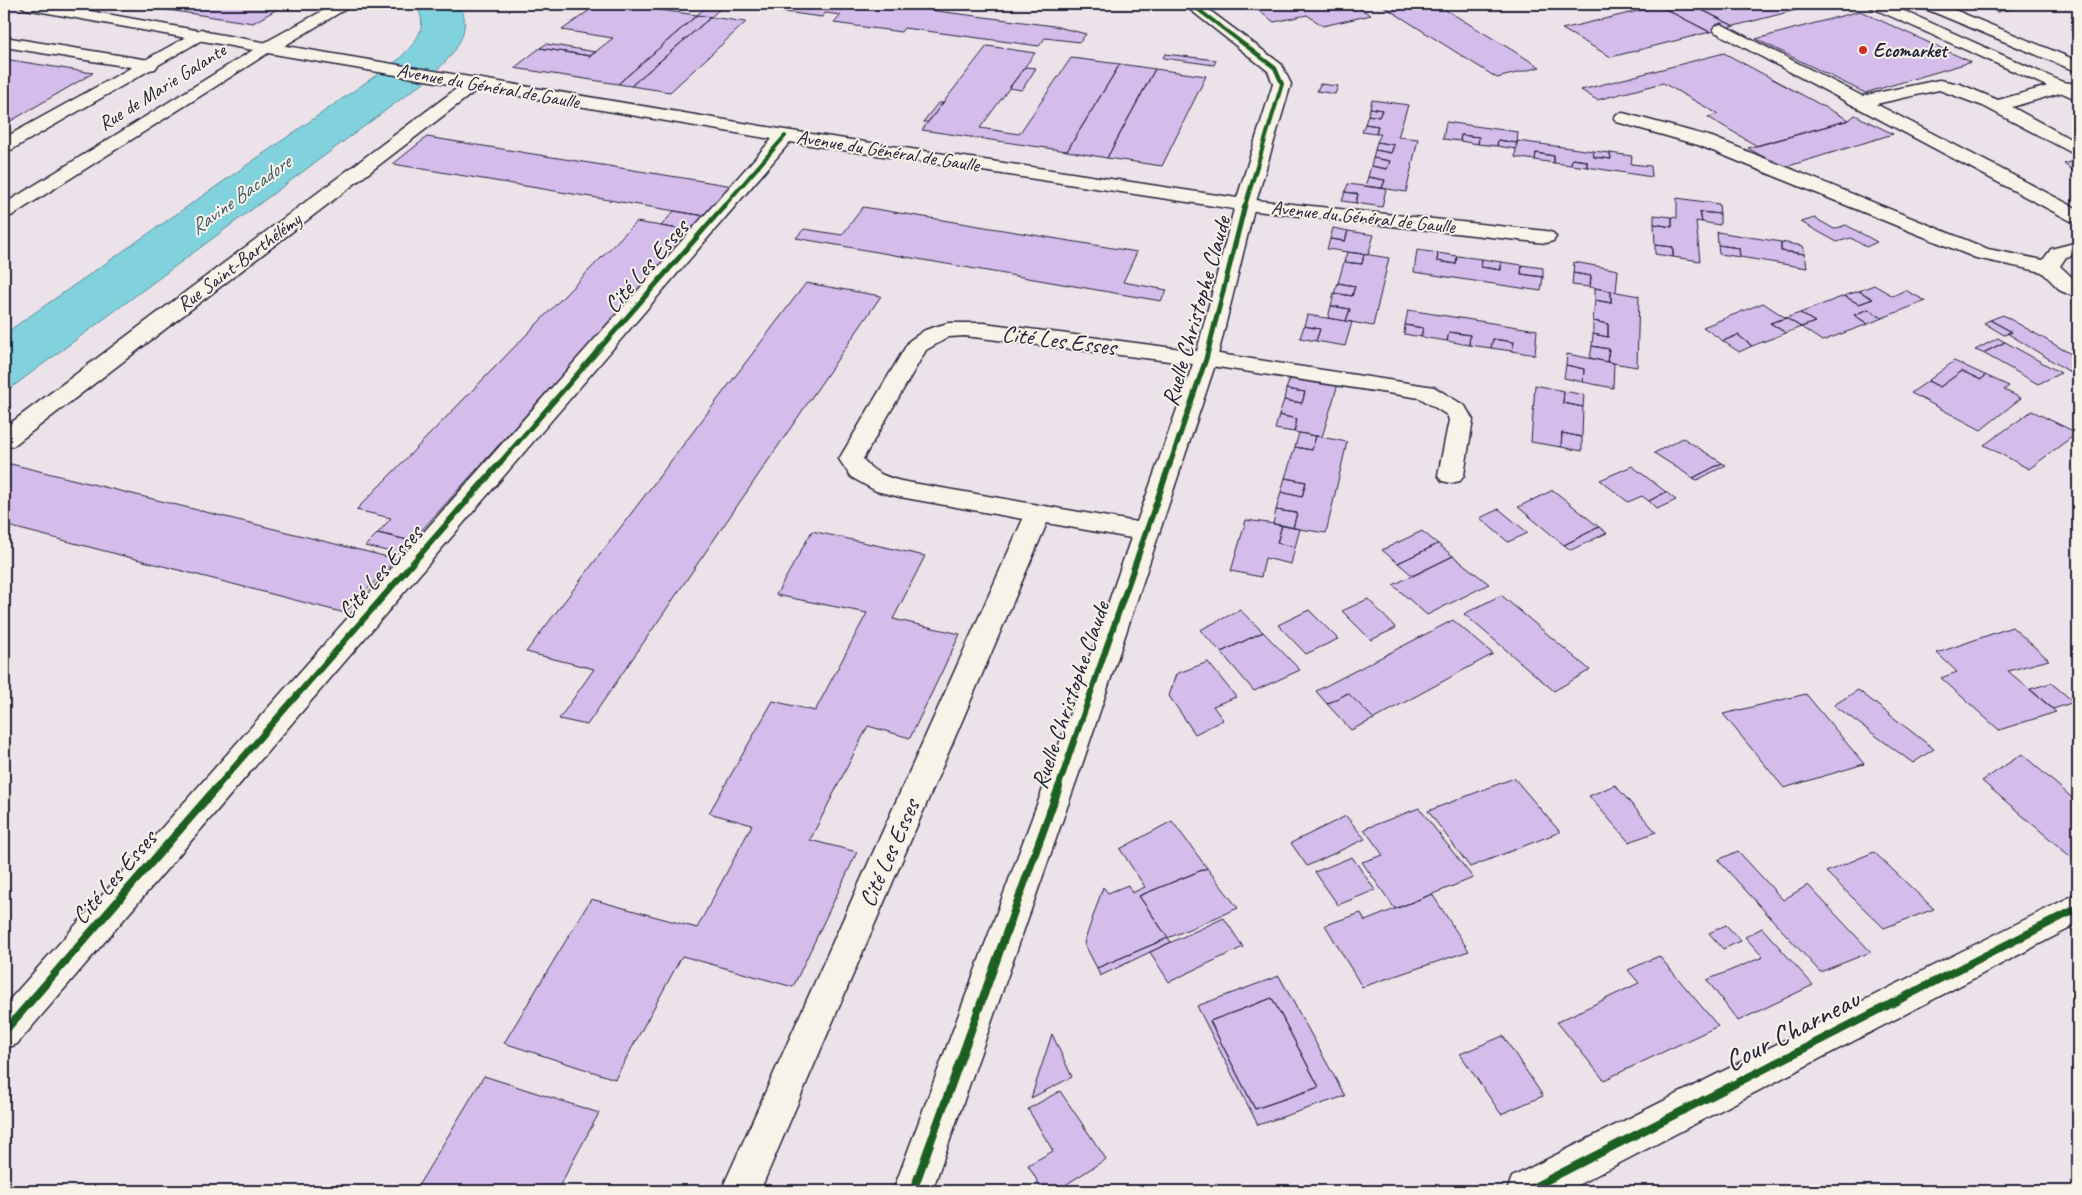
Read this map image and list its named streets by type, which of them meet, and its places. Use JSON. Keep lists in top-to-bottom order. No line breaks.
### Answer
{"streets":{"street":["Avenue du Général de Gaulle","Rue de Marie Galante","Rue Saint-Barthélémy","Cité Les Esses","Ruelle Christophe Claude","Cour Charneau"]},"crossings":[["Avenue du Général de Gaulle","Rue de Marie Galante"],["Avenue du Général de Gaulle","Rue Saint-Barthélémy"],["Avenue du Général de Gaulle","Cité Les Esses"],["Avenue du Général de Gaulle","Ruelle Christophe Claude"],["Cité Les Esses","Ruelle Christophe Claude"]],"water":["Ravine Bacadore"],"places":["Ecomarket"]}
